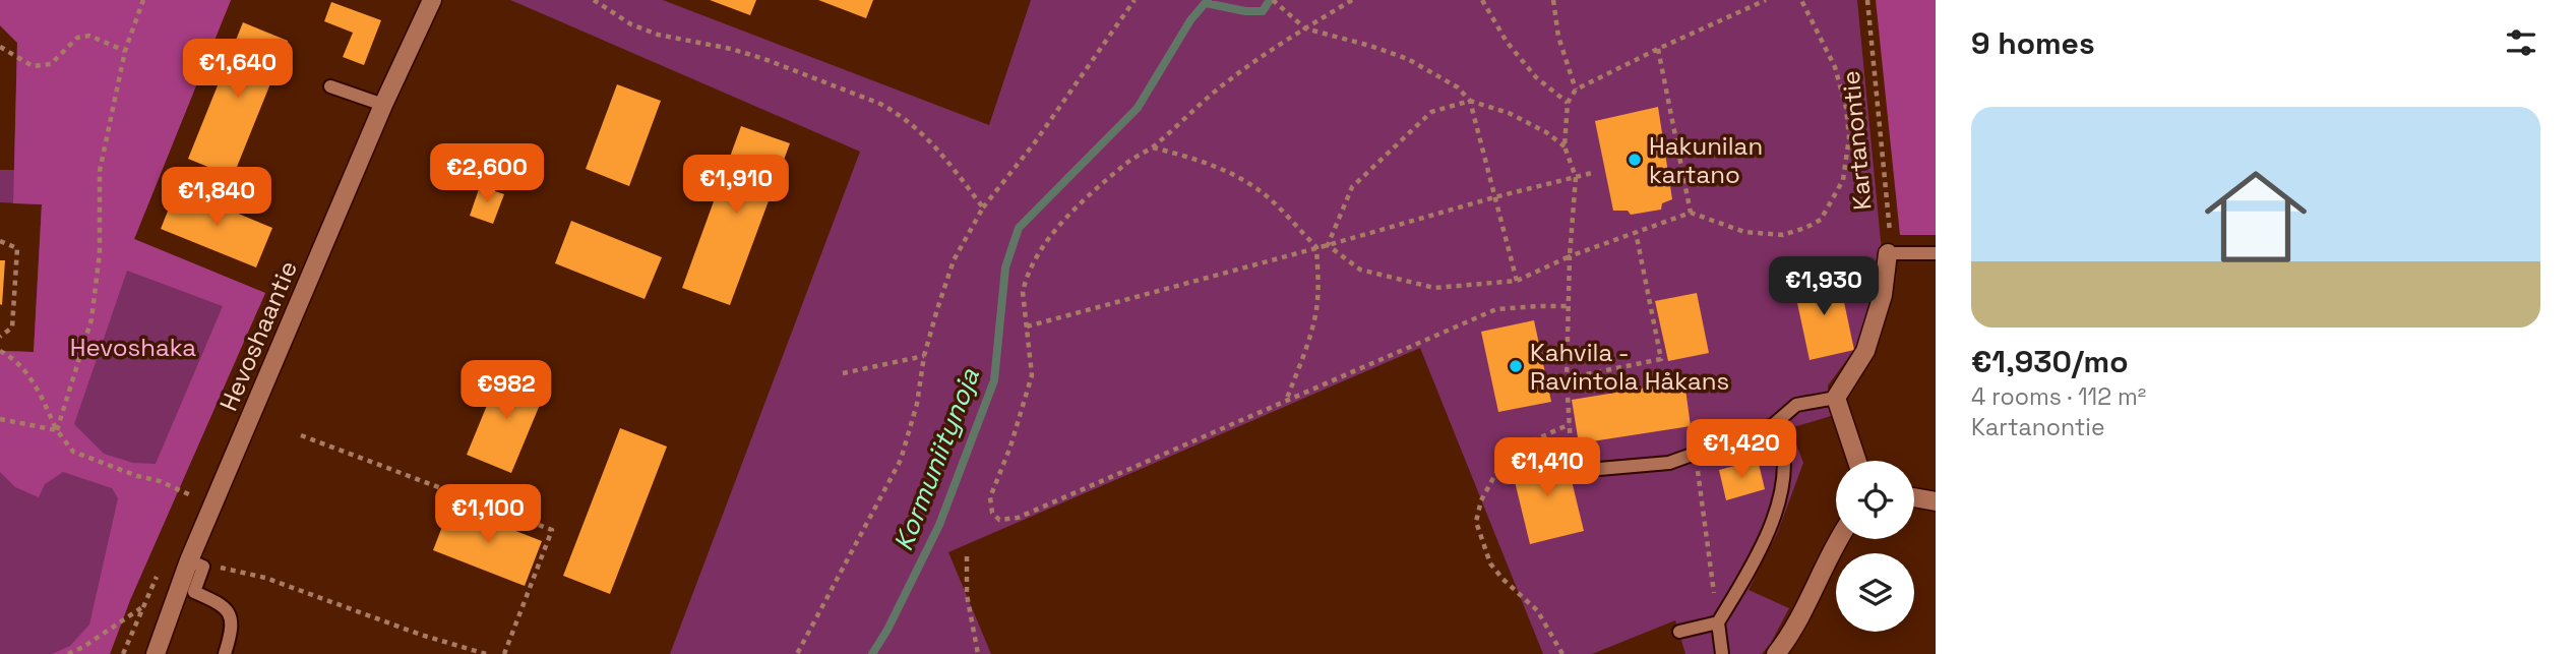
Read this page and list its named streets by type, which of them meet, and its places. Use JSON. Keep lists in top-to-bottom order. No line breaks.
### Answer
{"streets":{"street":["Hevoshaantie"],"path":["Kartanontie"]},"water":["Kormuniitynoja"],"parks":["Hevoshaka"],"places":["Hakunilan kartano","Kahvila - Ravintola Håkans"],"page":{"heading":"9 homes","price":["€1,640","€2,600","€1,910","€1,840","€1,930","€982","€1,420","€1,410","€1,100"],"list":[{"name":"€1,930/mo","note":"4 rooms · 112 m² · Kartanontie"}]}}
